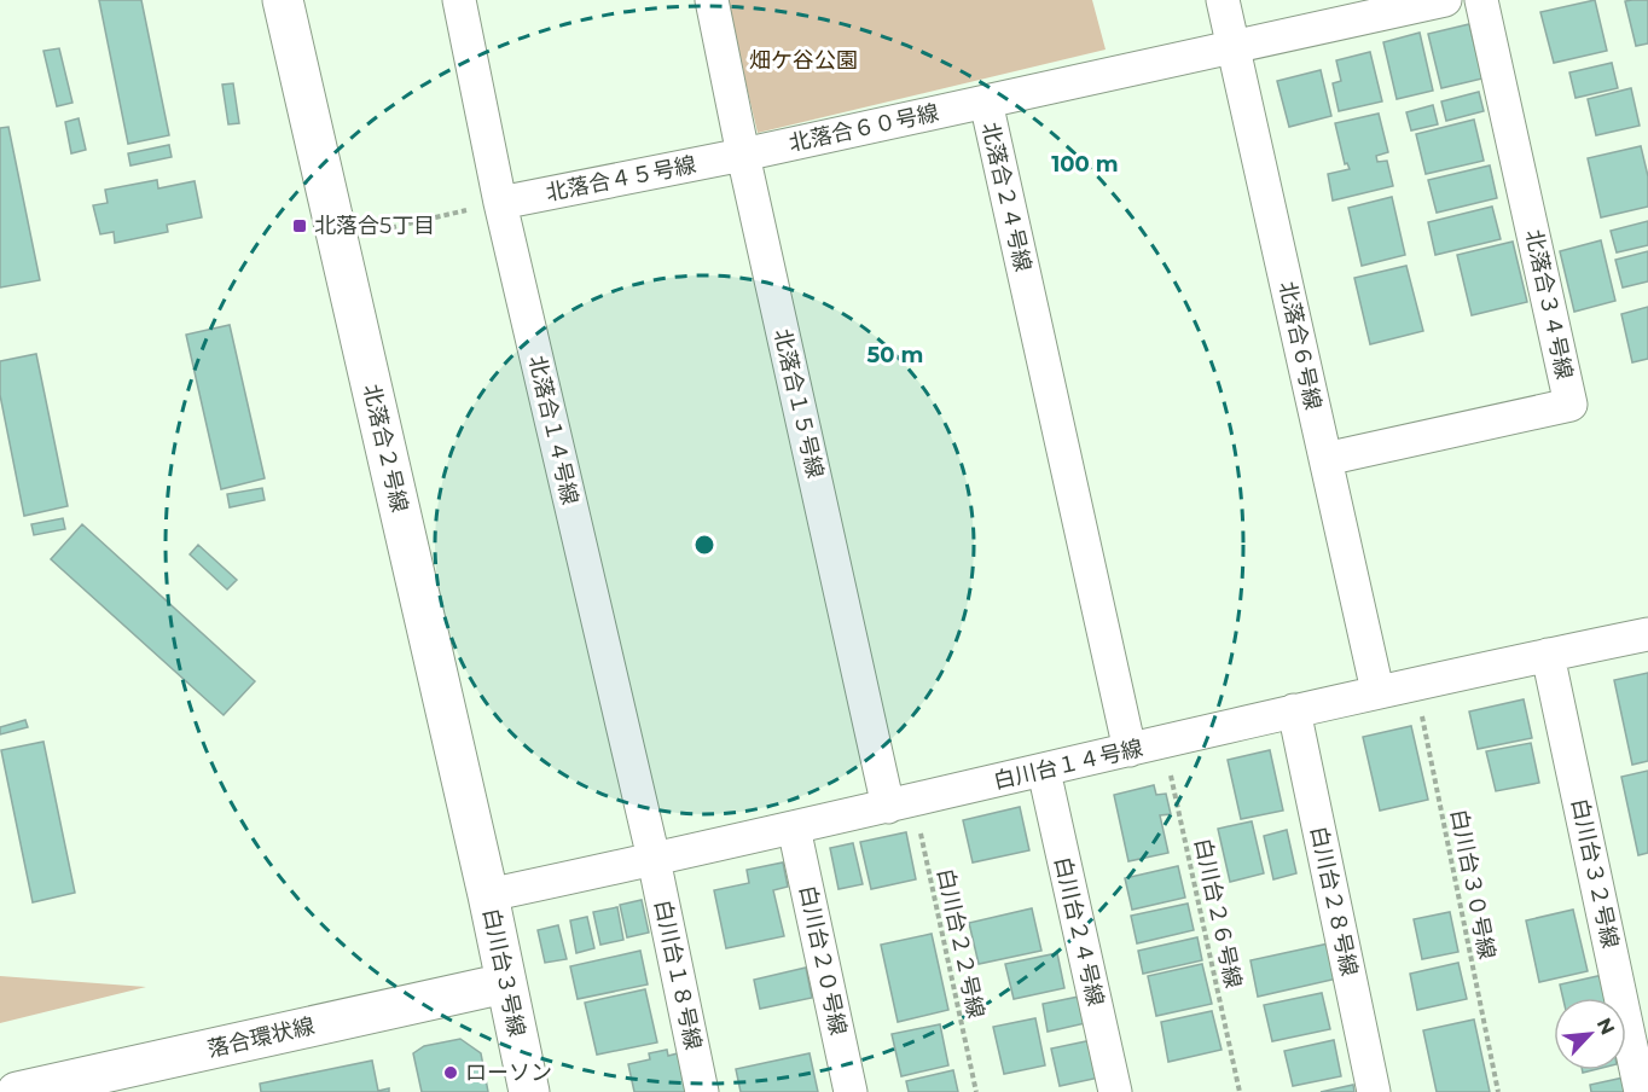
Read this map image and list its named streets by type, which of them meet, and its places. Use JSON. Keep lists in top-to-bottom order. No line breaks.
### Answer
{"streets":{"street":["北落合６０号線","北落合４５号線","北落合２４号線","北落合３４号線","北落合６号線","北落合１５号線","北落合１４号線","北落合２号線","白川台１４号線","白川台３２号線","白川台２８号線","白川台２４号線","白川台２０号線","白川台３号線","白川台１８号線","落合環状線"],"path":["白川台３０号線","白川台２６号線","白川台２２号線"]},"crossings":[["北落合６０号線","北落合４５号線"],["北落合６０号線","北落合２４号線"],["北落合６０号線","北落合１５号線"],["北落合４５号線","北落合１５号線"],["北落合４５号線","北落合１４号線"],["北落合２４号線","北落合６号線"],["北落合２４号線","白川台１４号線"],["北落合３４号線","北落合６号線"],["北落合６号線","白川台１４号線"],["北落合１５号線","白川台１４号線"],["北落合１５号線","白川台２２号線"],["北落合１４号線","白川台１４号線"],["北落合１４号線","白川台１８号線"],["北落合２号線","白川台１４号線"],["北落合２号線","白川台３号線"],["白川台１４号線","白川台３２号線"],["白川台１４号線","白川台３０号線"],["白川台１４号線","白川台２８号線"],["白川台１４号線","白川台２６号線"],["白川台１４号線","白川台２４号線"],["白川台１４号線","白川台２２号線"],["白川台１４号線","白川台２０号線"],["白川台１４号線","白川台３号線"],["白川台１４号線","白川台１８号線"],["白川台３号線","落合環状線"]],"parks":["畑ケ谷公園"],"places":{"transit":["北落合5丁目"],"other":["ローソン"]},"north":"top right","rings":["100 m","50 m"]}
